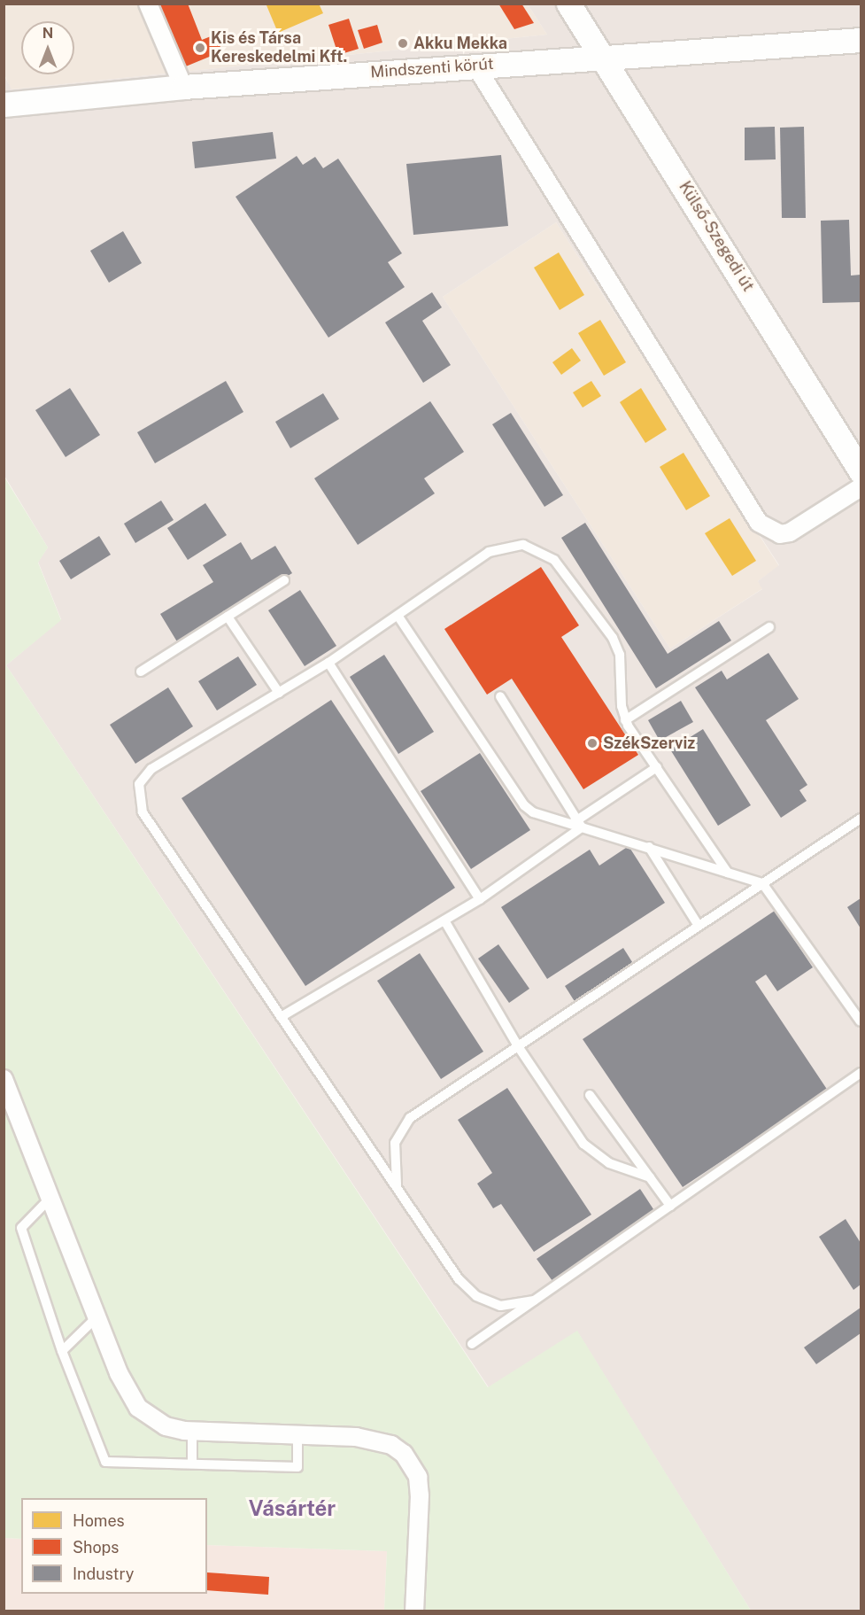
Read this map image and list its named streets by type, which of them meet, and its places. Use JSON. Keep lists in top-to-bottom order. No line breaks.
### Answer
{"streets":{"street":["Mindszenti körút","Külső-Szegedi út"]},"crossings":[["Mindszenti körút","Külső-Szegedi út"]],"districts":["Vásártér"],"places":["Akku Mekka","Kis és Társa Kereskedelmi Kft.","SzékSzerviz"],"legend":["Homes","Shops","Industry"],"north":"top"}
